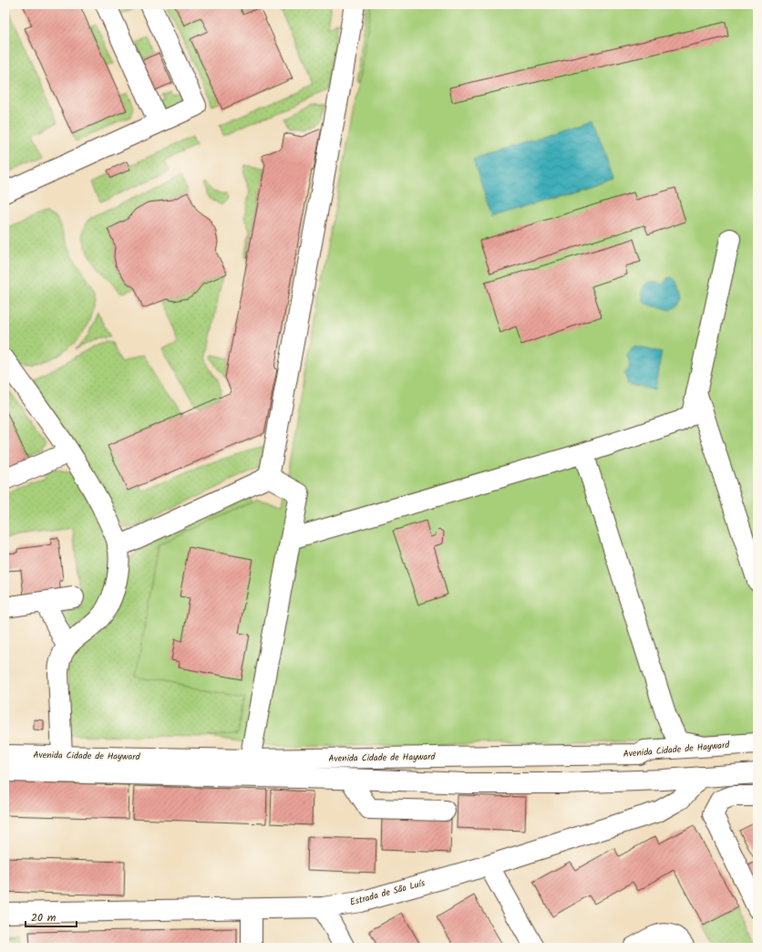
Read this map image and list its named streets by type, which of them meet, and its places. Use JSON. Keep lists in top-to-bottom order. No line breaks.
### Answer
{"streets":{"street":["Avenida Cidade de Hayward","Estrada de São Luís"]},"crossings":[["Avenida Cidade de Hayward","Estrada de São Luís"]],"scale_bar":"20 m"}
